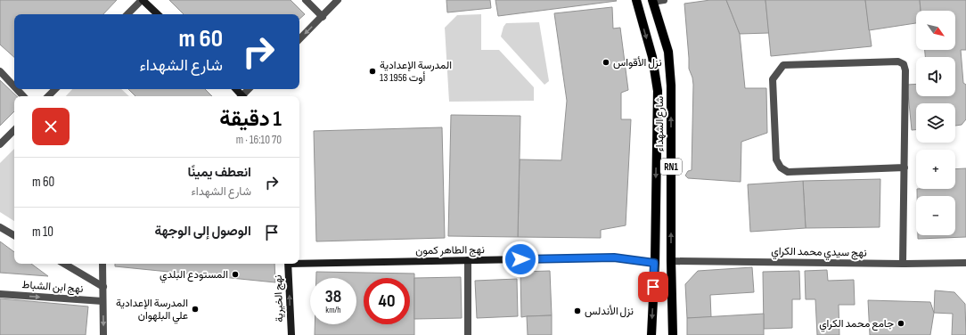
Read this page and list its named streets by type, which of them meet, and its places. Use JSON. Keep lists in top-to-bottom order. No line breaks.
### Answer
{"streets":{"main road":["شارع الشهداء","RN1"],"street":["نهج الطاهر كمون","نهج سيدي محمد الكراي","نهج ابن الشباط","نهج الخيرية"]},"crossings":[["شارع الشهداء","نهج الطاهر كمون"],["شارع الشهداء","نهج سيدي محمد الكراي"]],"one_way":["نهج ابن الشباط","نهج الخيرية"],"places":["نزل الأقواس","المدرسة الإعدادية 13 أوت 1956","المستودع البلدي","المدرسة الإعدادية علي البلهوان","نزل الأندلس","جامع محمد الكراي"],"north":"bottom right","page":{"map_buttons":["+","−"],"turn":["60 m","شارع الشهداء"],"heading":["1 دقيقة","70 m · 16:10"],"list":[{"name":"انعطف يمينًا","note":"شارع الشهداء","value":"60 m"},{"name":"الوصول إلى الوجهة","value":"10 m"}],"speed":"38 km/h","limit":"40"}}
